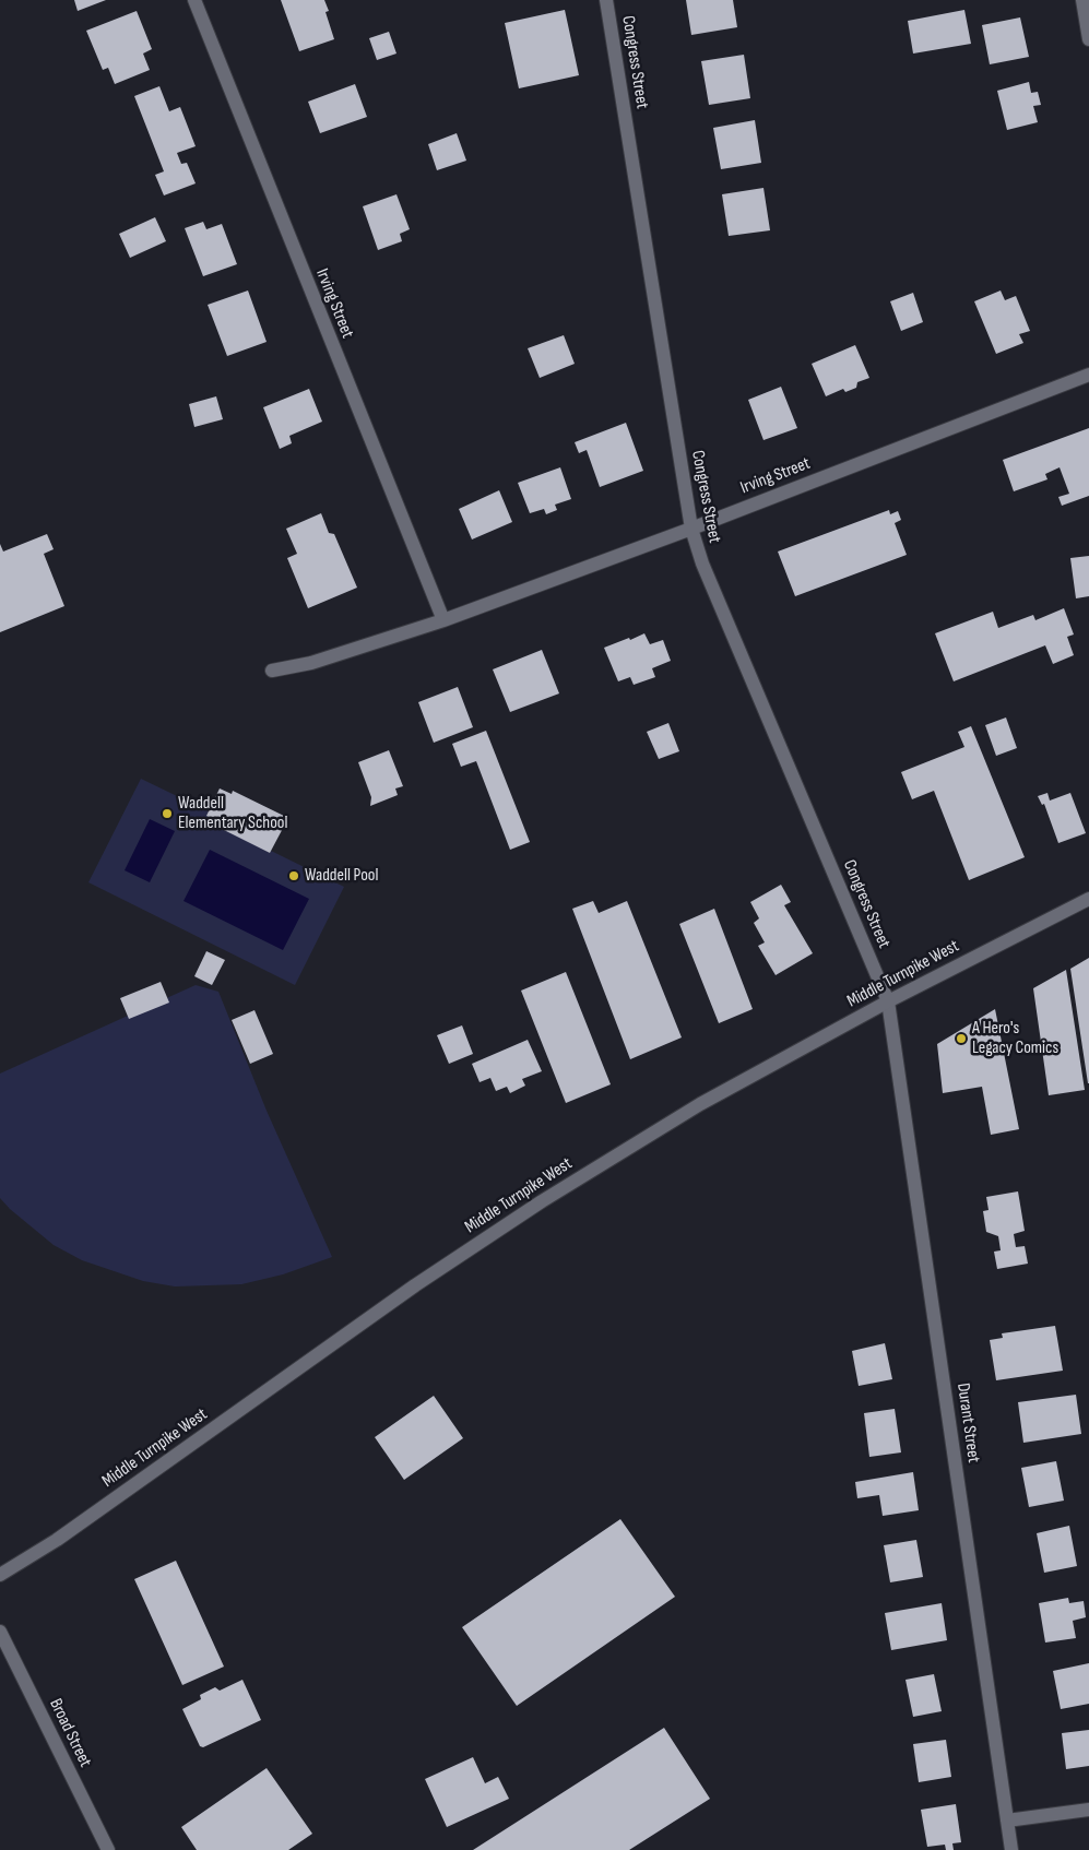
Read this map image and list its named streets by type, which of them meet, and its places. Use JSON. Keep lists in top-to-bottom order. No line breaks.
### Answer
{"streets":{"street":["Congress Street","Irving Street","Middle Turnpike West","Durant Street","Broad Street"]},"crossings":[["Congress Street","Irving Street"],["Congress Street","Middle Turnpike West"],["Congress Street","Durant Street"],["Middle Turnpike West","Durant Street"]],"places":["Waddell Elementary School","Waddell Pool","A Hero's Legacy Comics"]}
